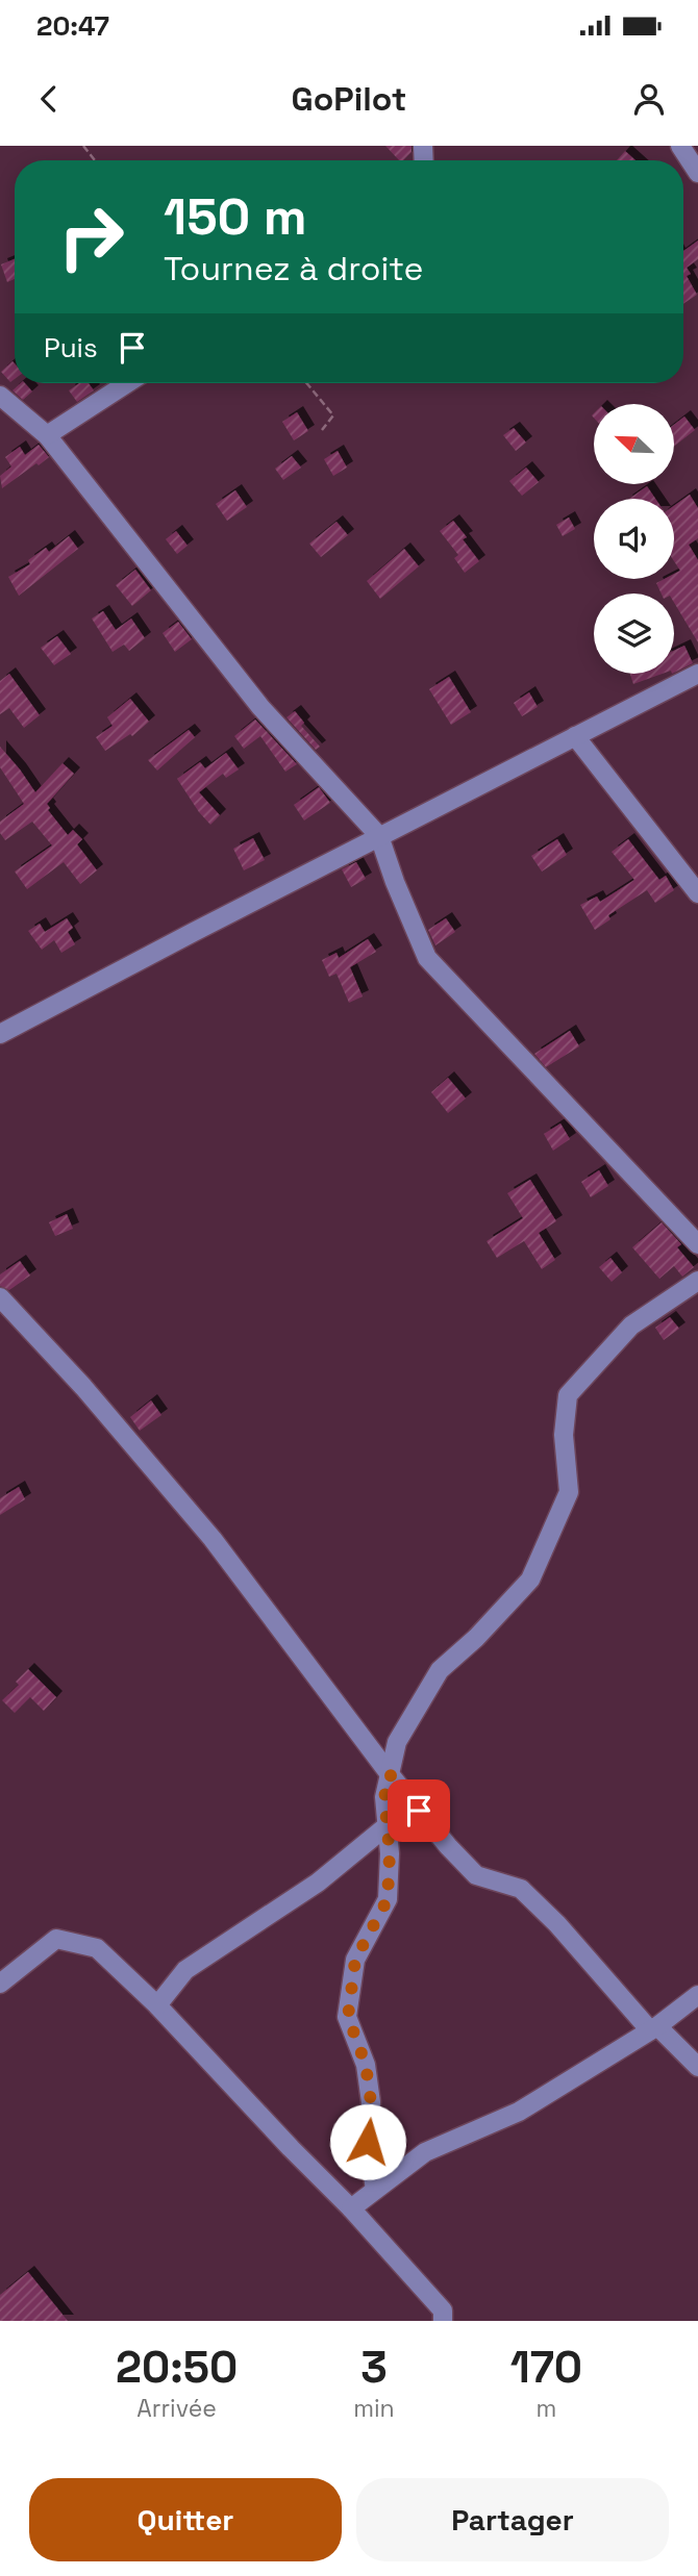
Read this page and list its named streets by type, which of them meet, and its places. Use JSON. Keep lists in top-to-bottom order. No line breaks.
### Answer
{"north":"top left","page":{"status":"20:47","header":"GoPilot","turn":["150 m","Tournez à droite"],"then":"Puis","eta":["20:50","Arrivée","3","min","170","m"],"buttons":["Quitter","Partager"]}}
